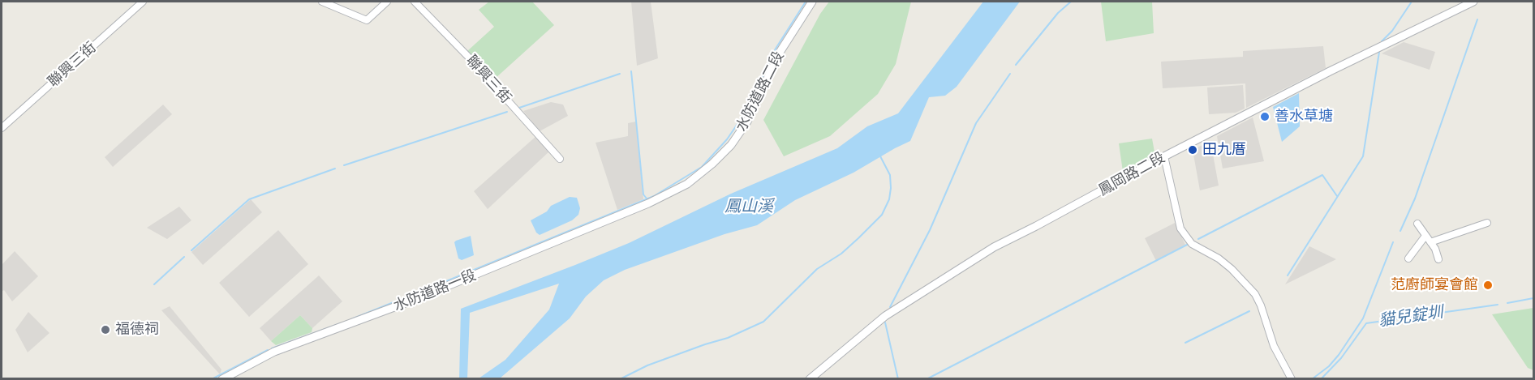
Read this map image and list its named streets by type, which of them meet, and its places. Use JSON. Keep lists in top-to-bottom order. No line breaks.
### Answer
{"streets":{"street":["聯興三街","水防道路二段","鳳岡路二段","水防道路一段"]},"crossings":[["水防道路二段","水防道路一段"]],"water":["鳳山溪","貓兒錠圳"],"places":["善水草塘","田九厝","范廚師宴會館","福德祠"]}
